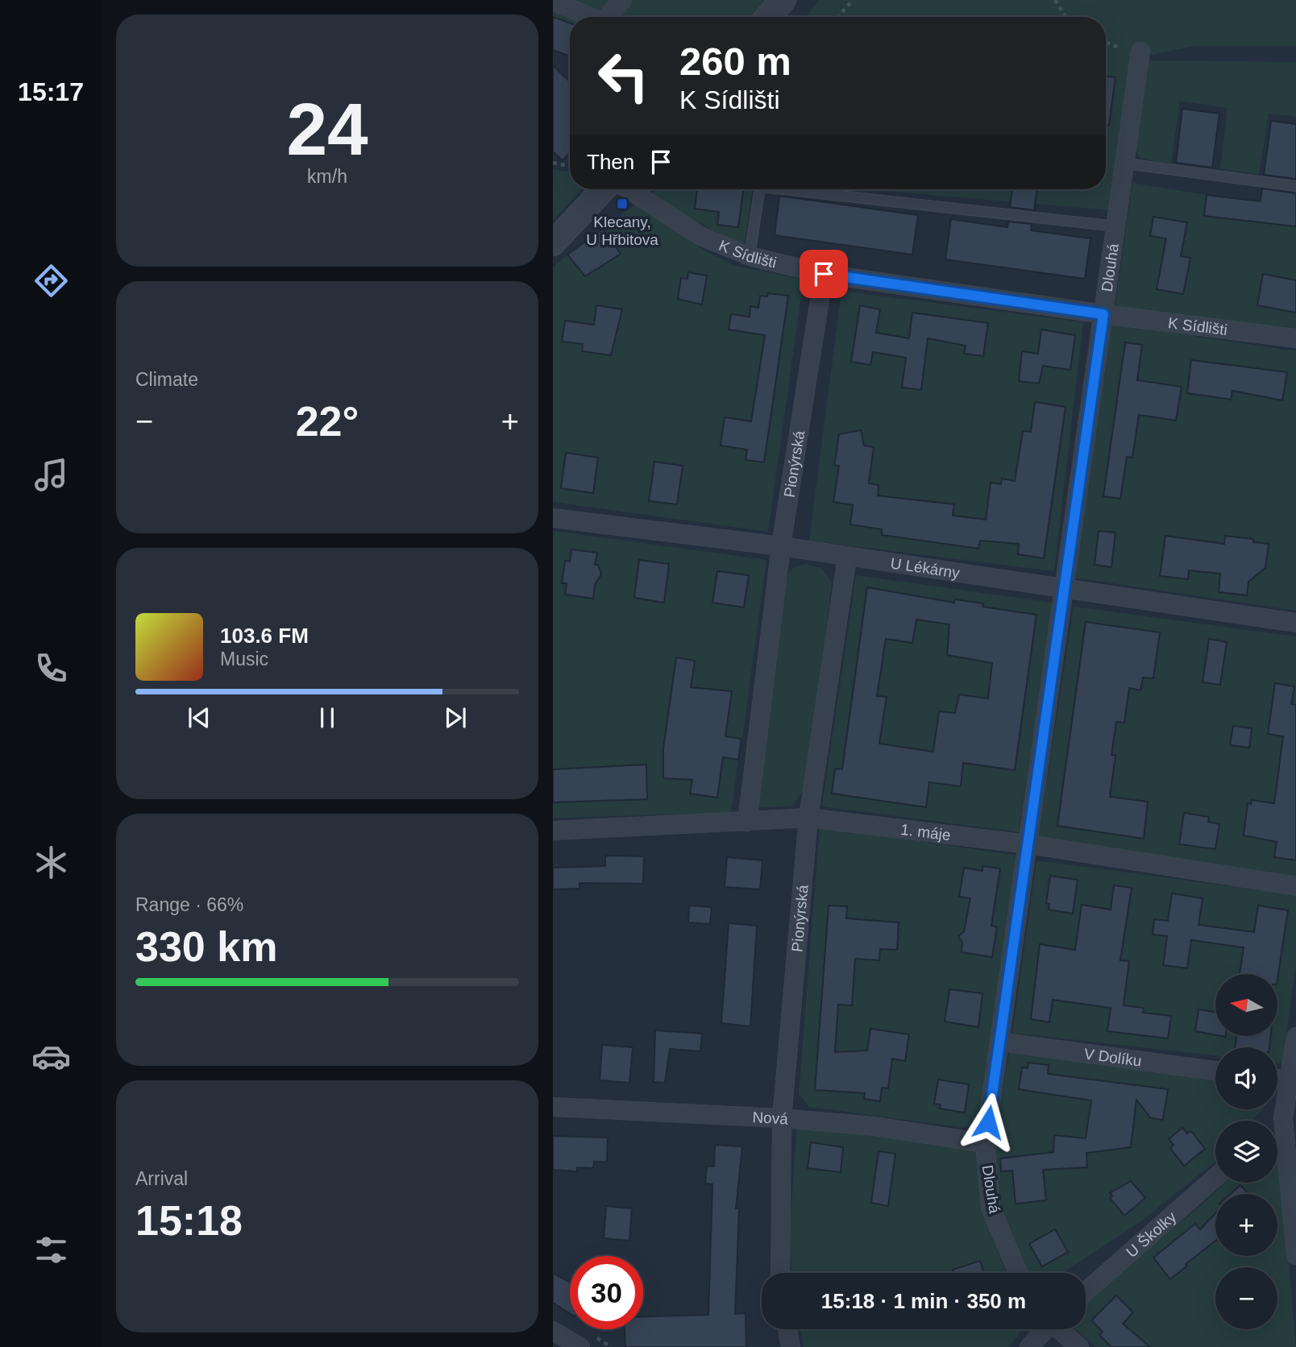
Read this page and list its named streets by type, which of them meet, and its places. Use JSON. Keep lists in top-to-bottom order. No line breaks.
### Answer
{"streets":{"street":["K Sídlišti","Dlouhá","Pionýrská","U Lékárny","1. máje","V Dolíku","Nová","U Školky"]},"crossings":[["K Sídlišti","Dlouhá"],["K Sídlišti","Pionýrská"],["Dlouhá","U Lékárny"],["Dlouhá","1. máje"],["Dlouhá","V Dolíku"],["Dlouhá","Nová"],["Pionýrská","U Lékárny"],["Pionýrská","1. máje"],["Pionýrská","Nová"]],"places":{"transit":["Klecany, U Hřbitova"]},"north":"left","page":{"tabs":"15:17","tile":[["24","km/h"],"Climate",["Range · 66%","330 km"],["Arrival","15:18"]],"turn":["260 m","K Sídlišti"],"then":"Then","heat":["−","22°","+"],"song":["103.6 FM","Music"],"map_buttons":["+","−"],"limit":"30","trip":"15:18 · 1 min · 350 m"}}
